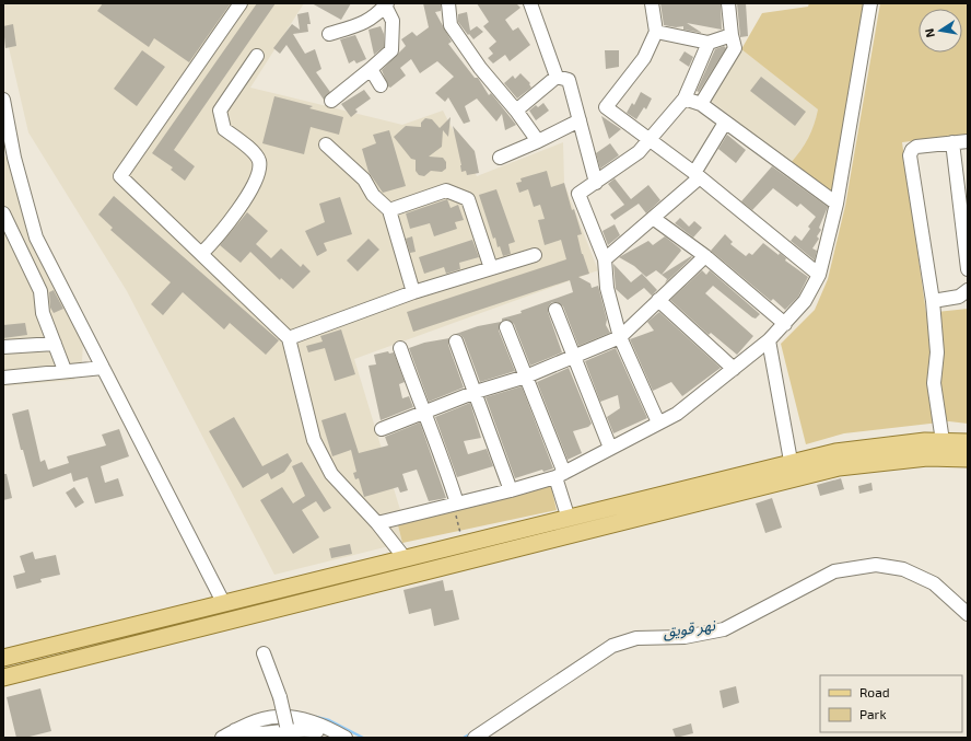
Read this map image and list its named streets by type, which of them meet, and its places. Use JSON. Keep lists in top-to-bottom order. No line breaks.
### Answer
{"water":["نهر قويق"],"legend":["Road","Park"],"north":"left"}
